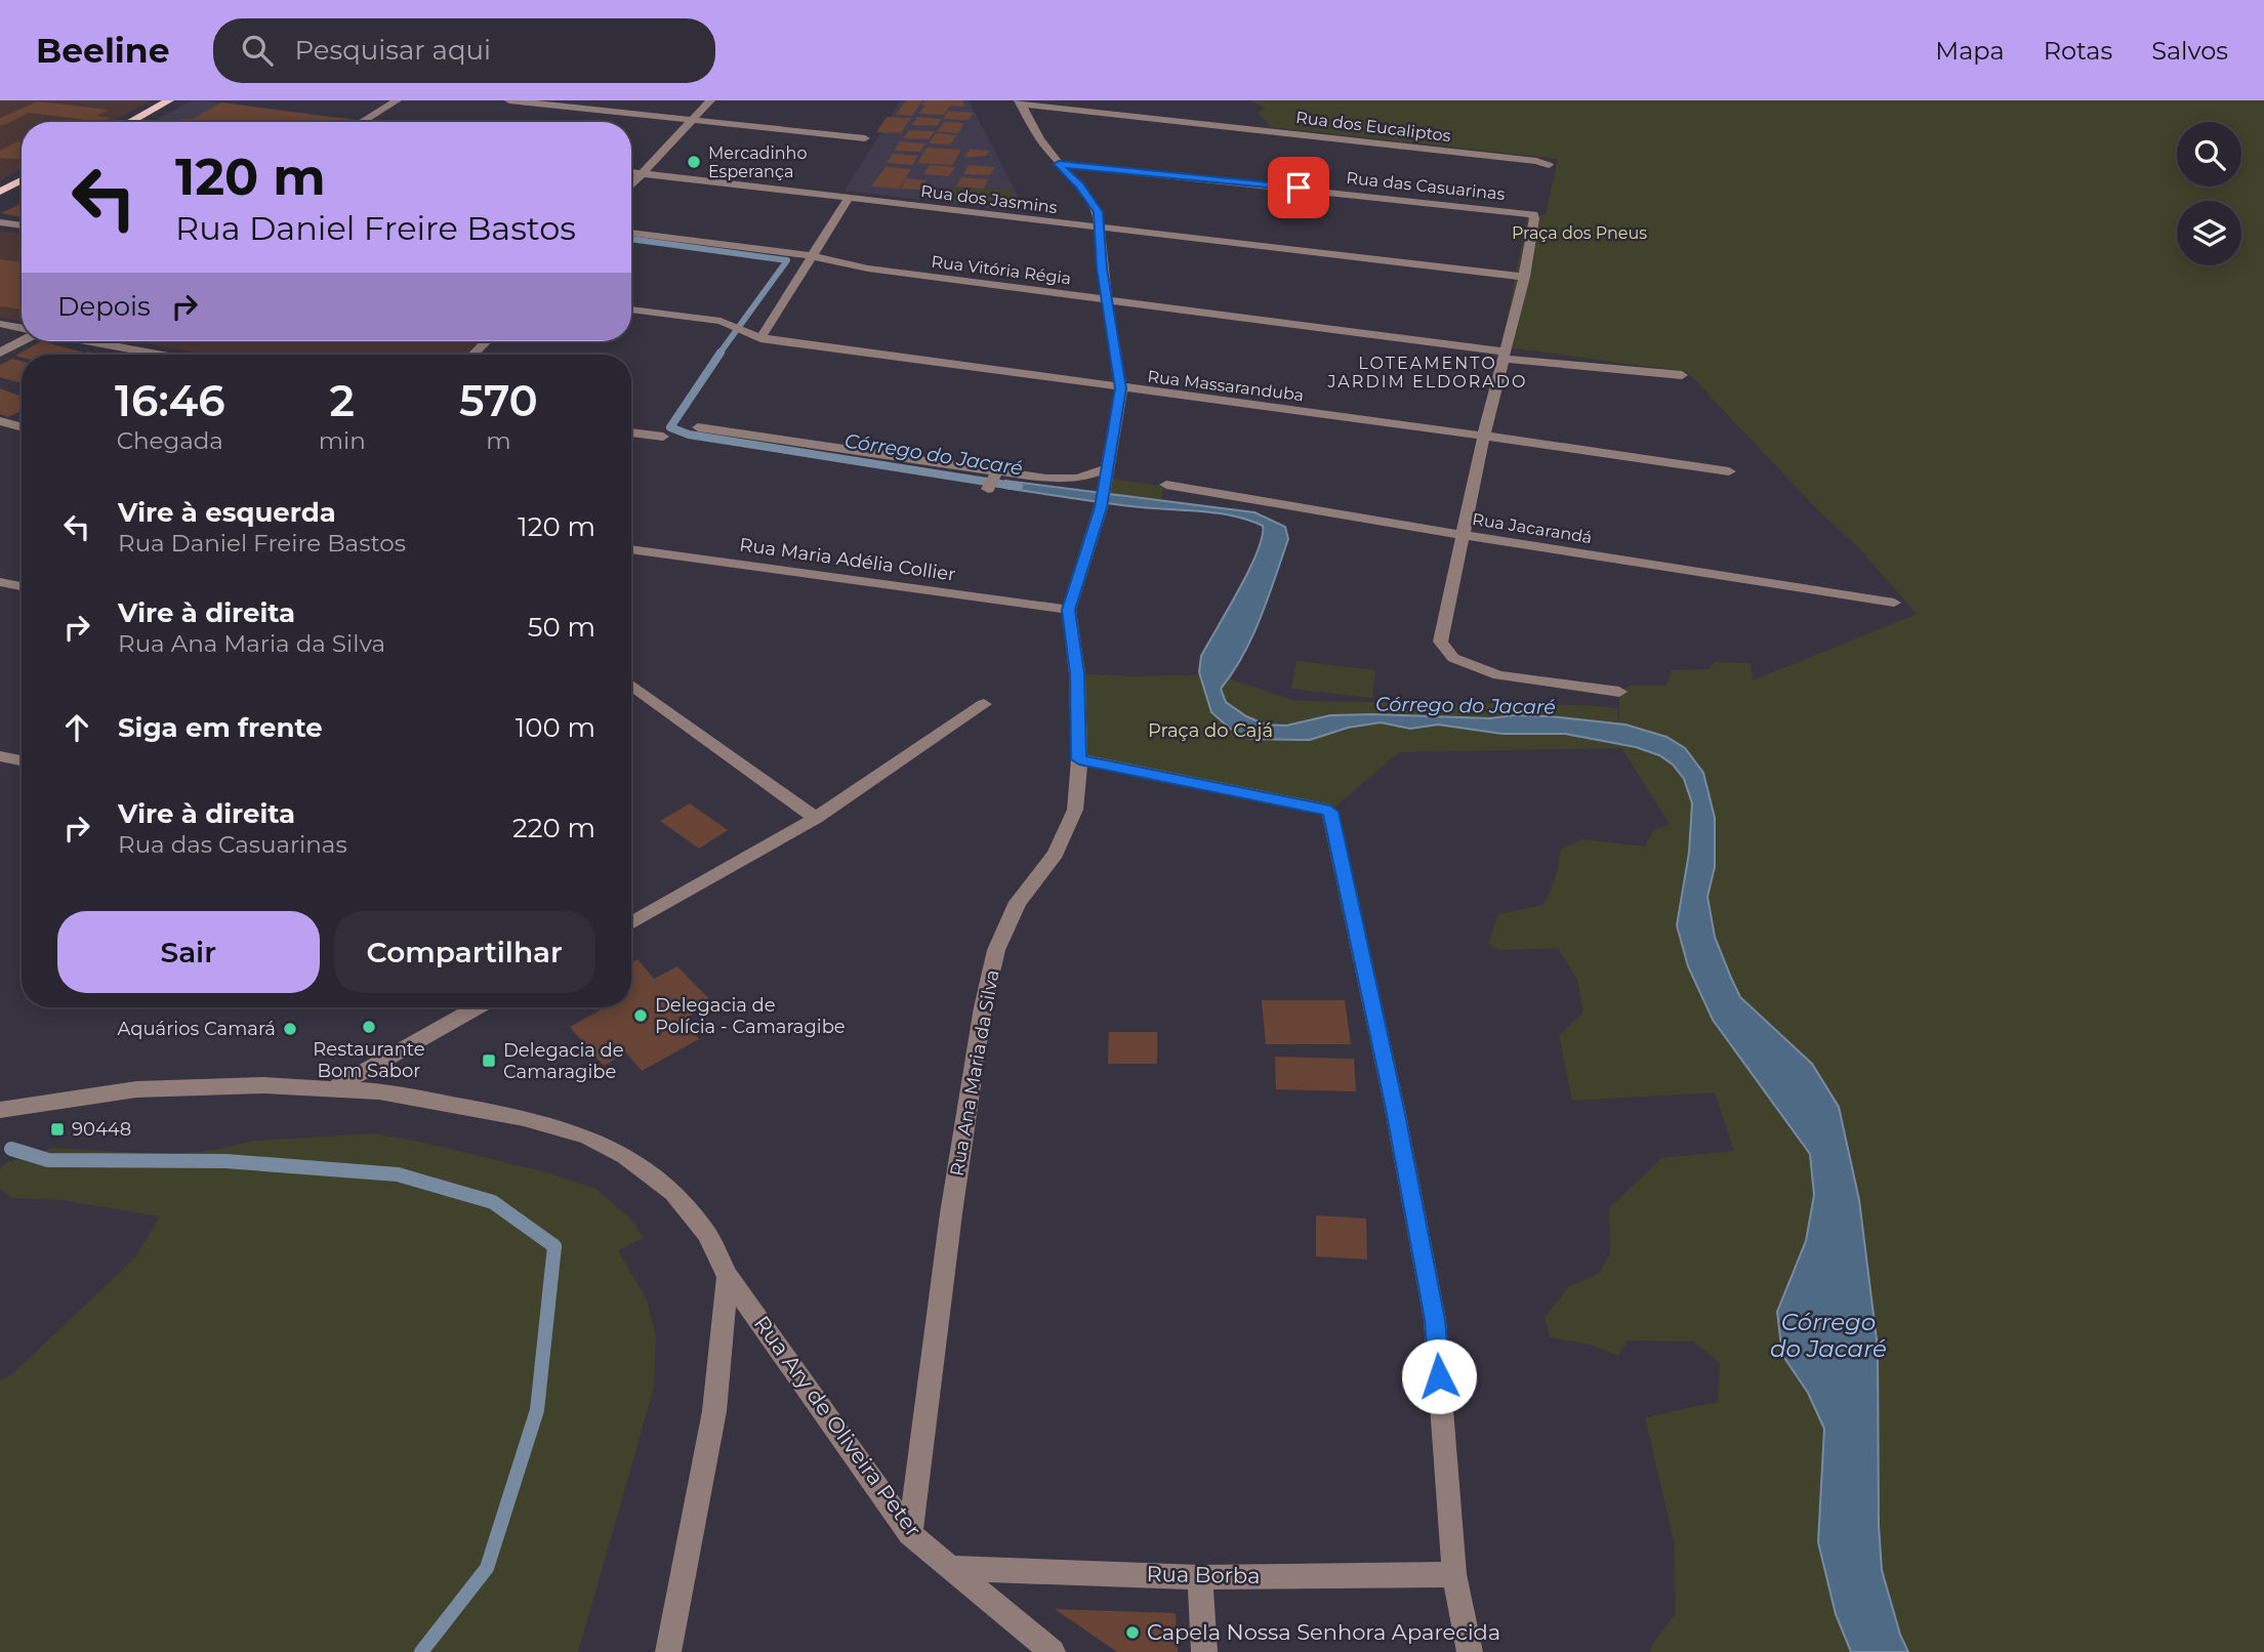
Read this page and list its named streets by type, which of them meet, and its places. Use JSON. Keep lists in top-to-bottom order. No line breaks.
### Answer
{"streets":{"street":["Rua dos Eucaliptos","Rua das Casuarinas","Rua dos Jasmins","Rua Vitória Régia","Rua Massaranduba","Rua Jacarandá","Rua Maria Adélia Collier","Rua Ana Maria da Silva","Rua Ary de Oliveira Peter","Rua Borba"]},"crossings":[["Rua dos Eucaliptos","Rua Ana Maria da Silva"],["Rua das Casuarinas","Rua dos Jasmins"],["Rua das Casuarinas","Rua Ana Maria da Silva"],["Rua dos Jasmins","Rua Ana Maria da Silva"],["Rua Vitória Régia","Rua Ana Maria da Silva"],["Rua Massaranduba","Rua Ana Maria da Silva"],["Rua Maria Adélia Collier","Rua Ana Maria da Silva"],["Rua Ana Maria da Silva","Rua Ary de Oliveira Peter"],["Rua Ary de Oliveira Peter","Rua Borba"]],"districts":["LOTEAMENTO JARDIM ELDORADO"],"water":["Córrego do Jacaré"],"parks":["Praça dos Pneus","Praça do Cajá"],"places":{"other":["Mercadinho Esperança","Delegacia de Polícia - Camaragibe","Restaurante Bom Sabor","Aquários Camará","Capela Nossa Senhora Aparecida"],"transit":["Delegacia de Camaragibe","90448"]},"page":{"header":"Beeline","search":"Pesquisar aqui","nav":["Mapa","Rotas","Salvos"],"turn":["120 m","Rua Daniel Freire Bastos"],"then":"Depois","eta":["16:46","Chegada","2","min","570","m"],"list":[{"name":"Vire à esquerda","note":"Rua Daniel Freire Bastos","value":"120 m"},{"name":"Vire à direita","note":"Rua Ana Maria da Silva","value":"50 m"},{"name":"Siga em frente","value":"100 m"},{"name":"Vire à direita","note":"Rua das Casuarinas","value":"220 m"}],"buttons":["Sair","Compartilhar"]}}
